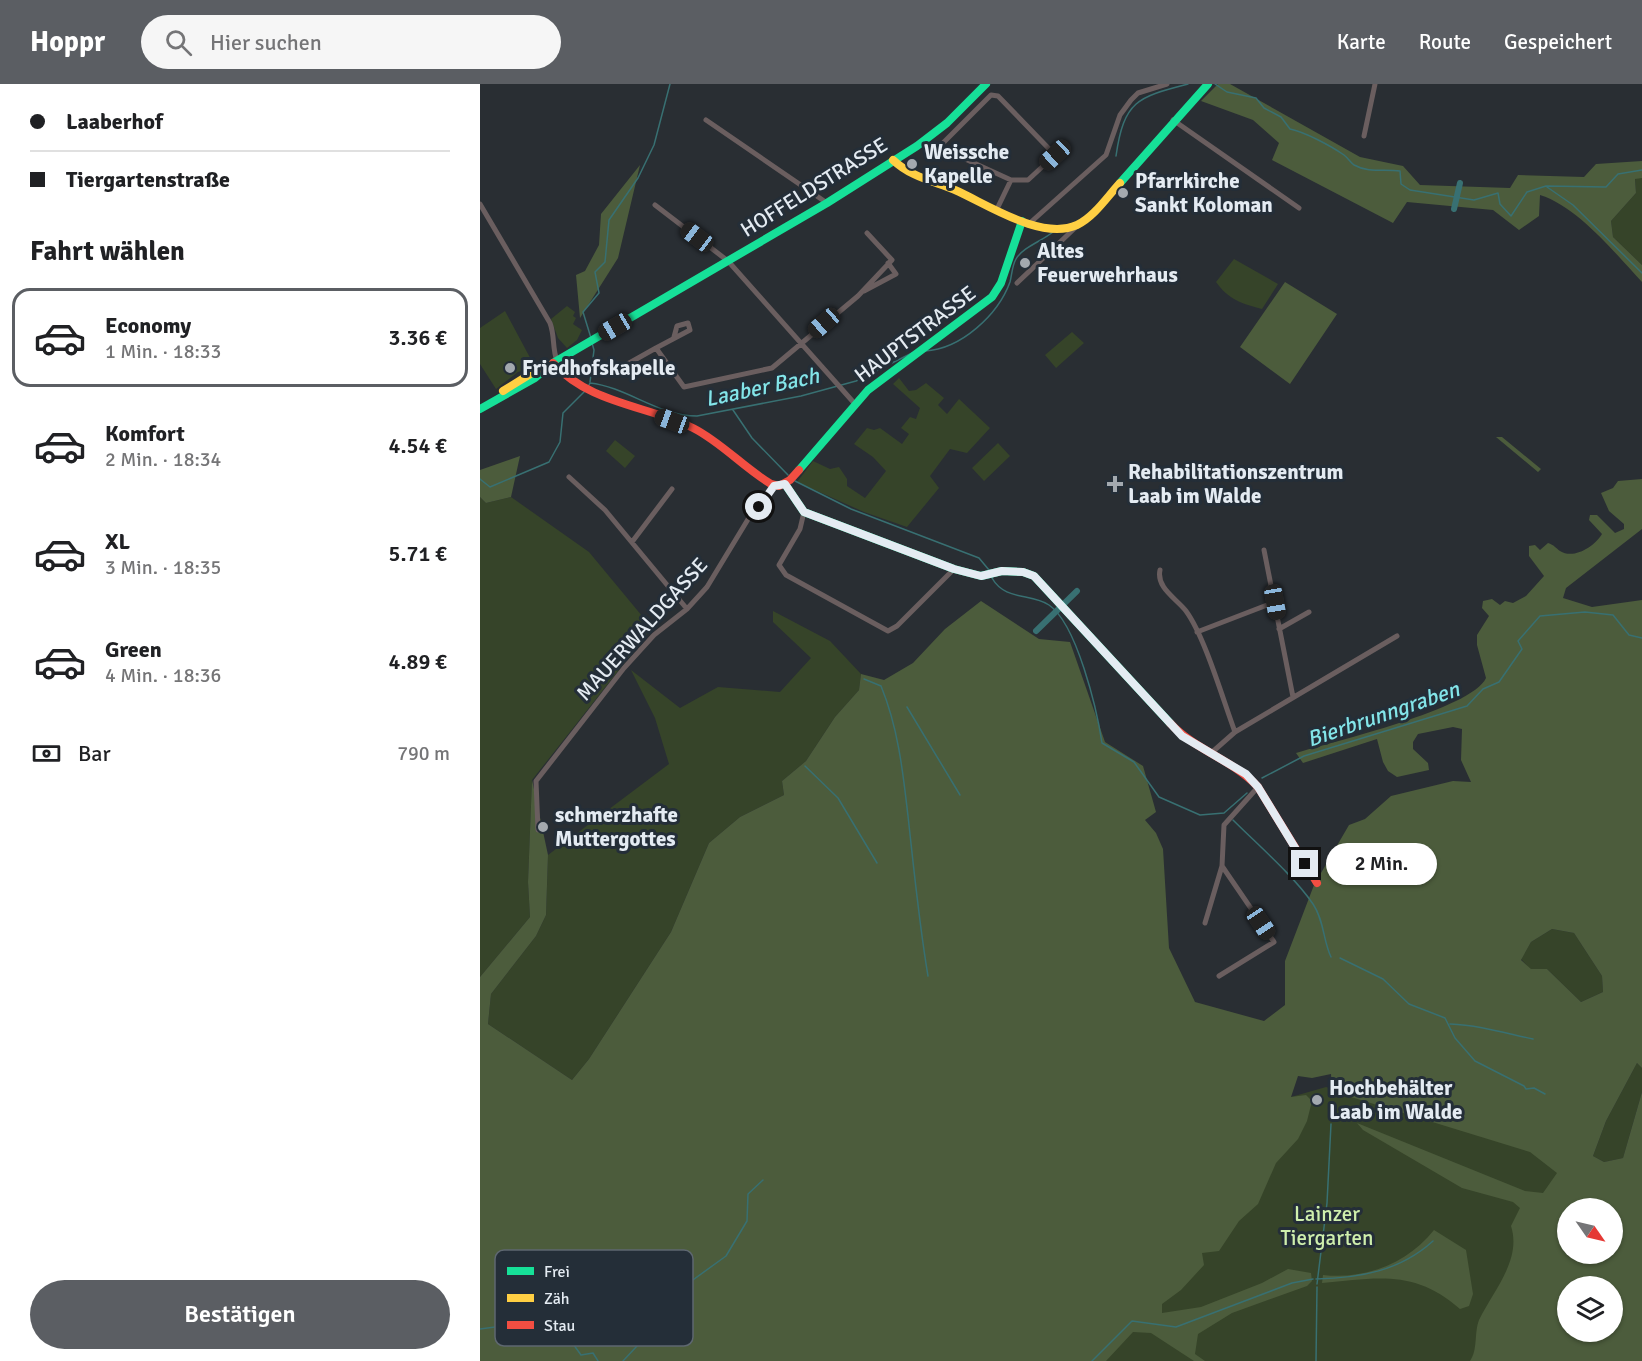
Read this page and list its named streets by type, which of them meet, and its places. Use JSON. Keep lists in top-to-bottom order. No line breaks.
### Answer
{"streets":{"street":["HOFFELDSTRASSE","HAUPTSTRASSE","MAUERWALDGASSE"]},"water":["Laaber Bach","Bierbrunngraben"],"parks":["Lainzer Tiergarten"],"places":{"other":["Weissche Kapelle","Pfarrkirche Sankt Koloman","Altes Feuerwehrhaus","Friedhofskapelle","schmerzhafte Muttergottes","Hochbehälter Laab im Walde"],"health":["Rehabilitationszentrum Laab im Walde"]},"legend":["Frei","Zäh","Stau"],"north":"bottom right","page":{"header":"Hoppr","search":"Hier suchen","nav":["Karte","Route","Gespeichert"],"banner":["Laaberhof","Tiergartenstraße"],"heading":"Fahrt wählen","list":[{"name":"Economy","note":"1 Min. · 18:33","value":"3.36 €"},{"name":"Komfort","note":"2 Min. · 18:34","value":"4.54 €"},{"name":"XL","note":"3 Min. · 18:35","value":"5.71 €"},{"name":"Green","note":"4 Min. · 18:36","value":"4.89 €"}],"pay":["Bar","790 m"],"bubble":"2 Min.","buttons":"Bestätigen"}}
